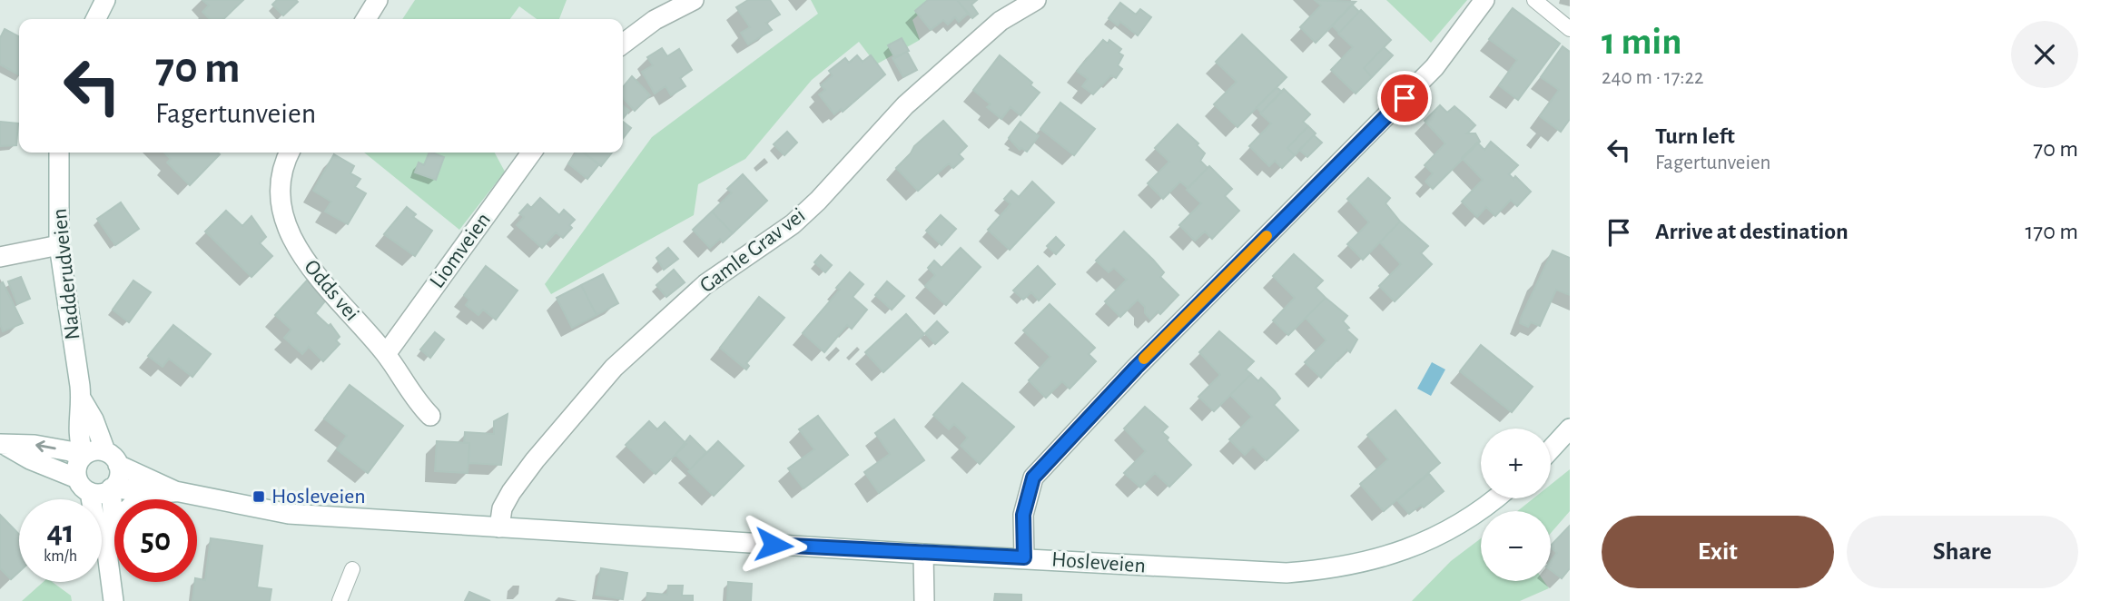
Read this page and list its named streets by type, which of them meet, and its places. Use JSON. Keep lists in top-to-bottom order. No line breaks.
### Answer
{"streets":{"street":["Liomveien","Gamle Grav vei","Nadderudveien","Odds vei","Hosleveien"]},"crossings":[["Liomveien","Odds vei"],["Gamle Grav vei","Hosleveien"],["Nadderudveien","Hosleveien"]],"places":{"transit":["Hosleveien"]},"page":{"heading":["1 min","240 m · 17:22"],"turn":["70 m","Fagertunveien"],"list":[{"name":"Turn left","note":"Fagertunveien","value":"70 m"},{"name":"Arrive at destination","value":"170 m"}],"map_buttons":["+","−"],"speed":"41 km/h","limit":"50","buttons":["Exit","Share"]}}
